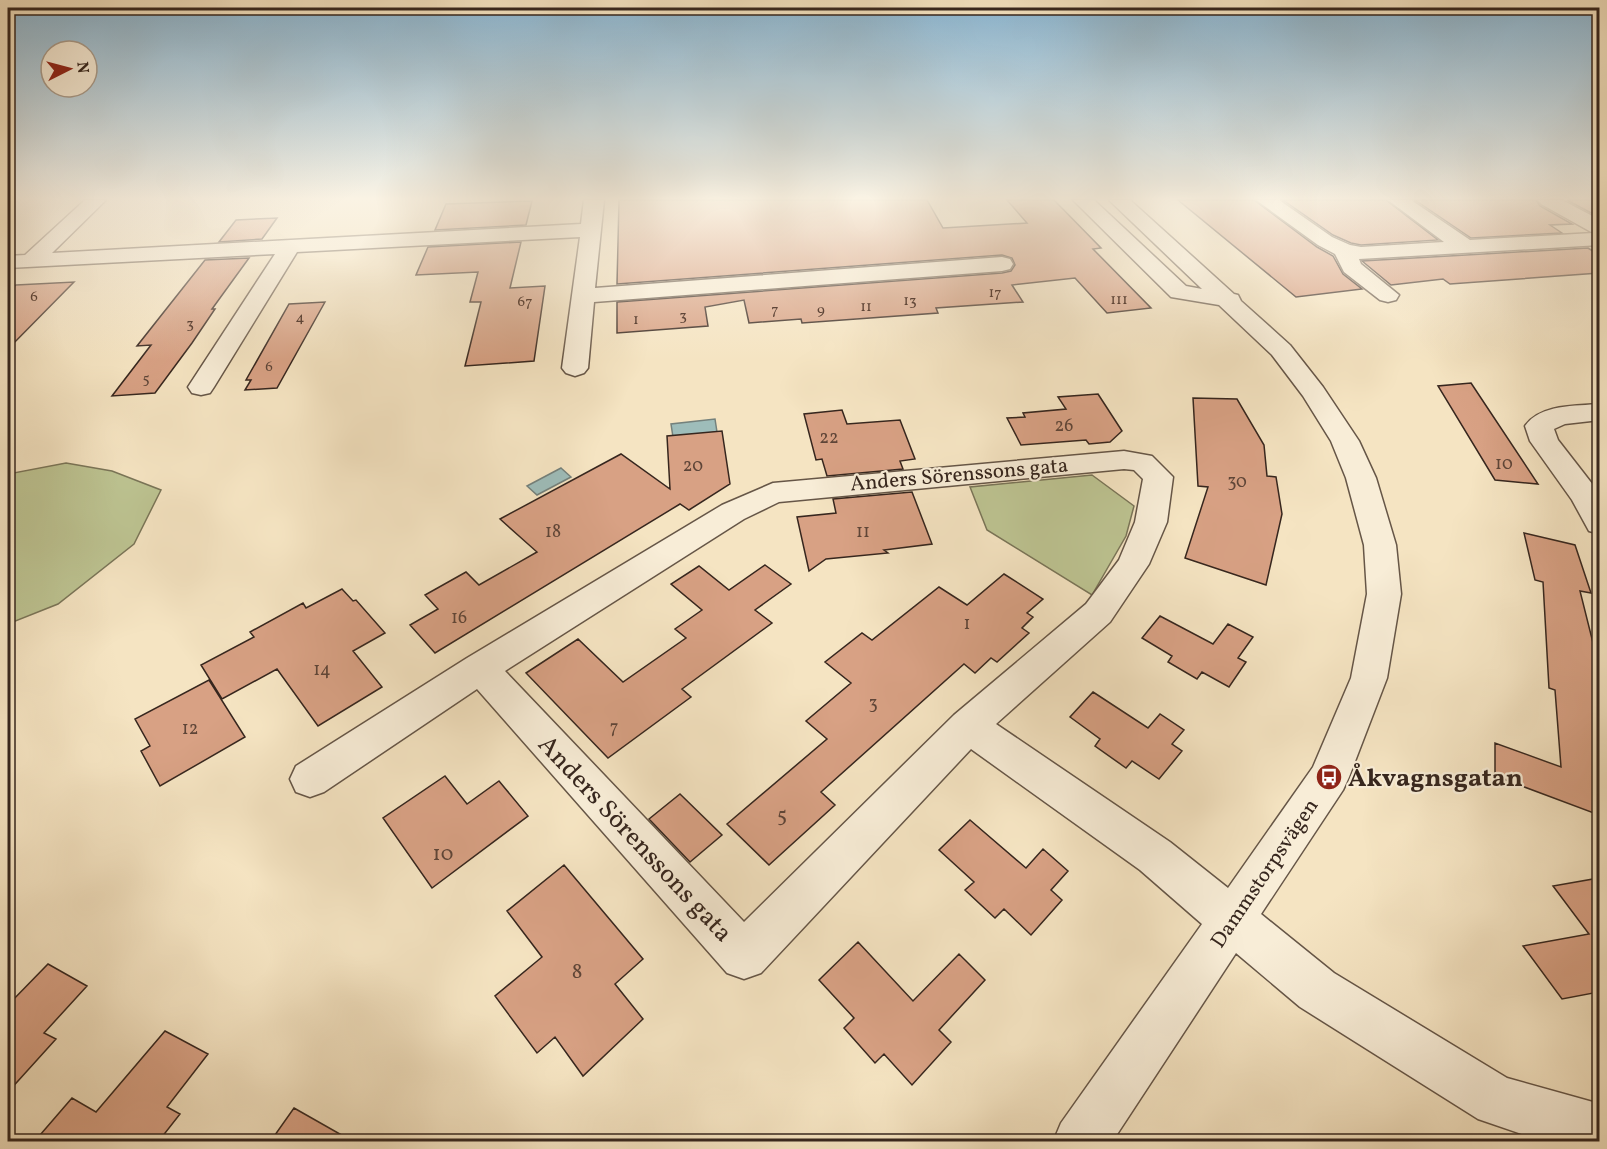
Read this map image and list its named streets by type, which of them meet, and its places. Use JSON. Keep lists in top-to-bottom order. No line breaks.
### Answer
{"streets":{"street":["Anders Sörenssons gata","Dammstorpsvägen"]},"places":{"bus stop":["Åkvagnsgatan"]},"house_numbers":["17","6","111","13","67","11","7","9","3","4","1","3","6","5","26","22","10","20","30","18","11","16","1","14","3","7","12","5","10","8"],"north":"right"}
